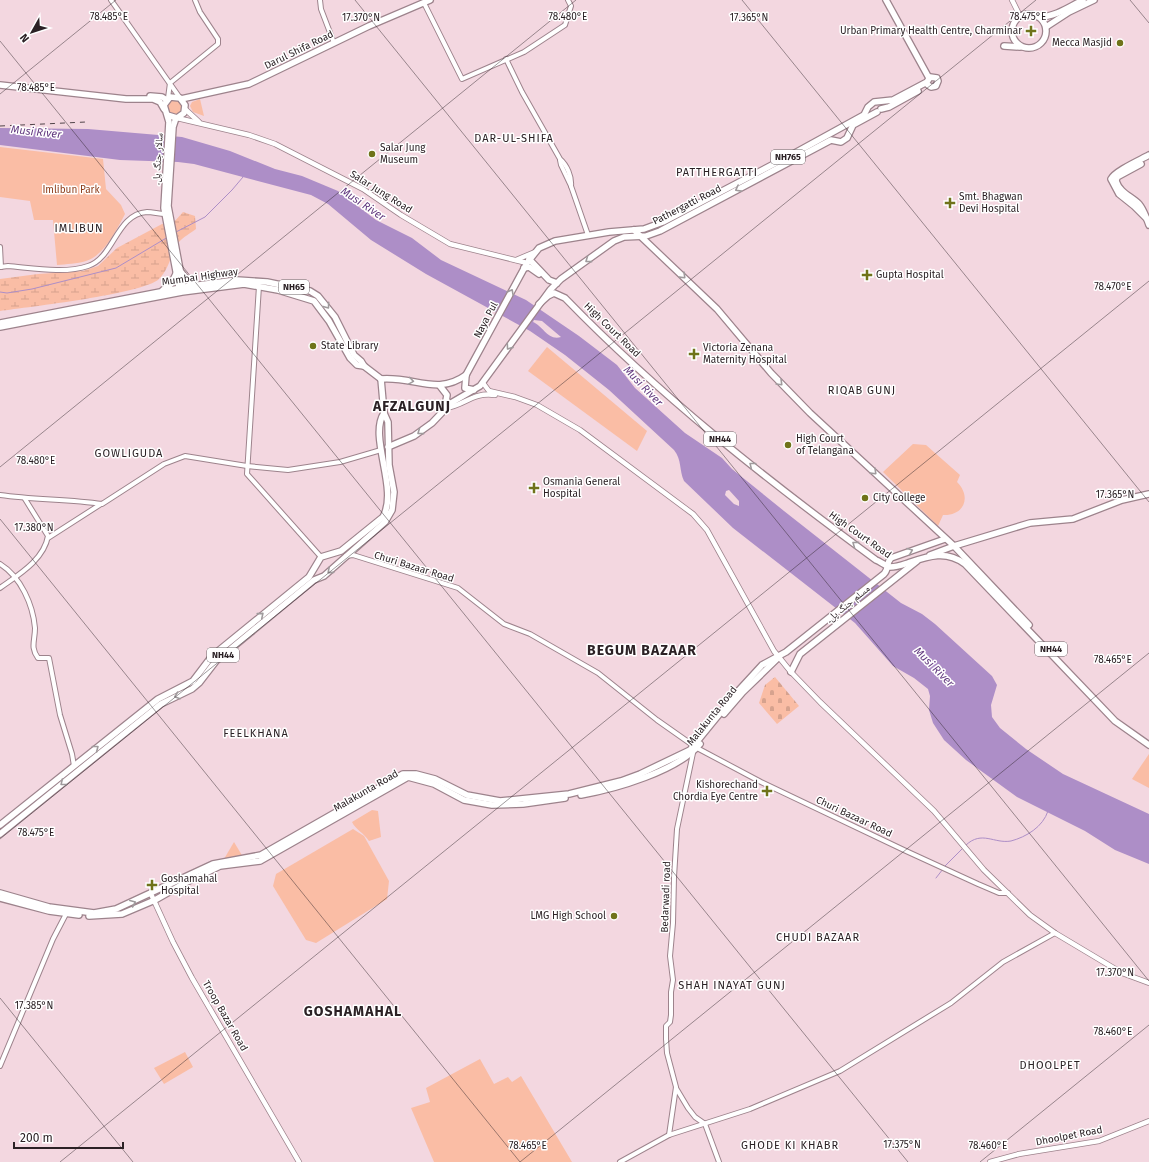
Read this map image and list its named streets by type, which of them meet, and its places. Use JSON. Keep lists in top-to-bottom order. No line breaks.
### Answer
{"streets":{"main road":["Darul Shifa Road","NH765","سالار جنگ پل۔","Salar Jung Road","Pathergatti Road","Mumbai Highway","NH65","Naya Pul","High Court Road","NH44","مسلم جنگ پل۔","Malakunta Road","Troop Bazar Road","Dhoolpet Road"],"street":["Churi Bazaar Road","Bedarwadi road"]},"crossings":[["Darul Shifa Road","Salar Jung Road"],["NH765","Pathergatti Road"],["NH765","NH44"],["Salar Jung Road","Naya Pul"],["Pathergatti Road","NH44"],["High Court Road","NH44"],["High Court Road","مسلم جنگ پل۔"],["NH44","Churi Bazaar Road"],["Churi Bazaar Road","مسلم جنگ پل۔"],["Churi Bazaar Road","Malakunta Road"],["Churi Bazaar Road","Bedarwadi road"],["مسلم جنگ پل۔","Malakunta Road"],["مسلم جنگ پل۔","Bedarwadi road"],["Malakunta Road","Bedarwadi road"],["Malakunta Road","Troop Bazar Road"]],"one_way":["High Court Road"],"districts":["DAR-UL-SHIFA","PATTHERGATTI","IMLIBUN","RIQAB GUNJ","AFZALGUNJ","GOWLIGUDA","BEGUM BAZAAR","FEELKHANA","CHUDI BAZAAR","SHAH INAYAT GUNJ","GOSHAMAHAL","DHOOLPET","GHODE KI KHABR"],"water":["Musi River"],"parks":["Imlibun Park"],"places":{"health":["Urban Primary Health Centre, Charminar","Smt. Bhagwan Devi Hospital","Gupta Hospital","Victoria Zenana Maternity Hospital","Osmania General Hospital","Kishorechand Chordia Eye Centre","Goshamahal Hospital"],"other":["Mecca Masjid","Salar Jung Museum","State Library","High Court of Telangana","City College","LMG High School"]},"scale_bar":"200 m","north":"bottom left","coordinates":["78.485°E","78.480°E","78.475°E","17.370°N","17.365°N","78.470°E","17.380°N","78.465°E","17.385°N","78.460°E","17.375°N"]}
